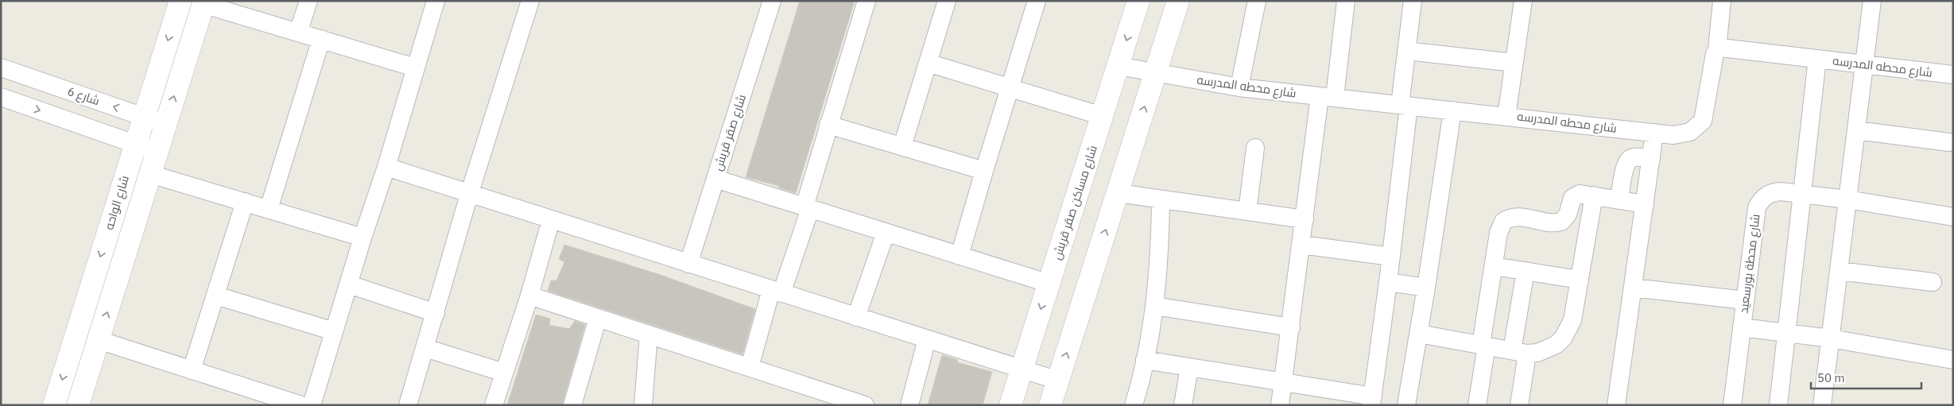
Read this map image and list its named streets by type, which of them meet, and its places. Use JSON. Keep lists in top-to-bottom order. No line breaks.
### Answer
{"streets":{"street":["شارع محطه المدرسه","شارع 6","شارع صقر قريش","شارع الواحه","شارع مساكن صقر قريش","شارع محطة بورسعيد"]},"crossings":[["شارع محطه المدرسه","شارع مساكن صقر قريش"],["شارع 6","شارع الواحه"]],"scale_bar":"50 m"}
